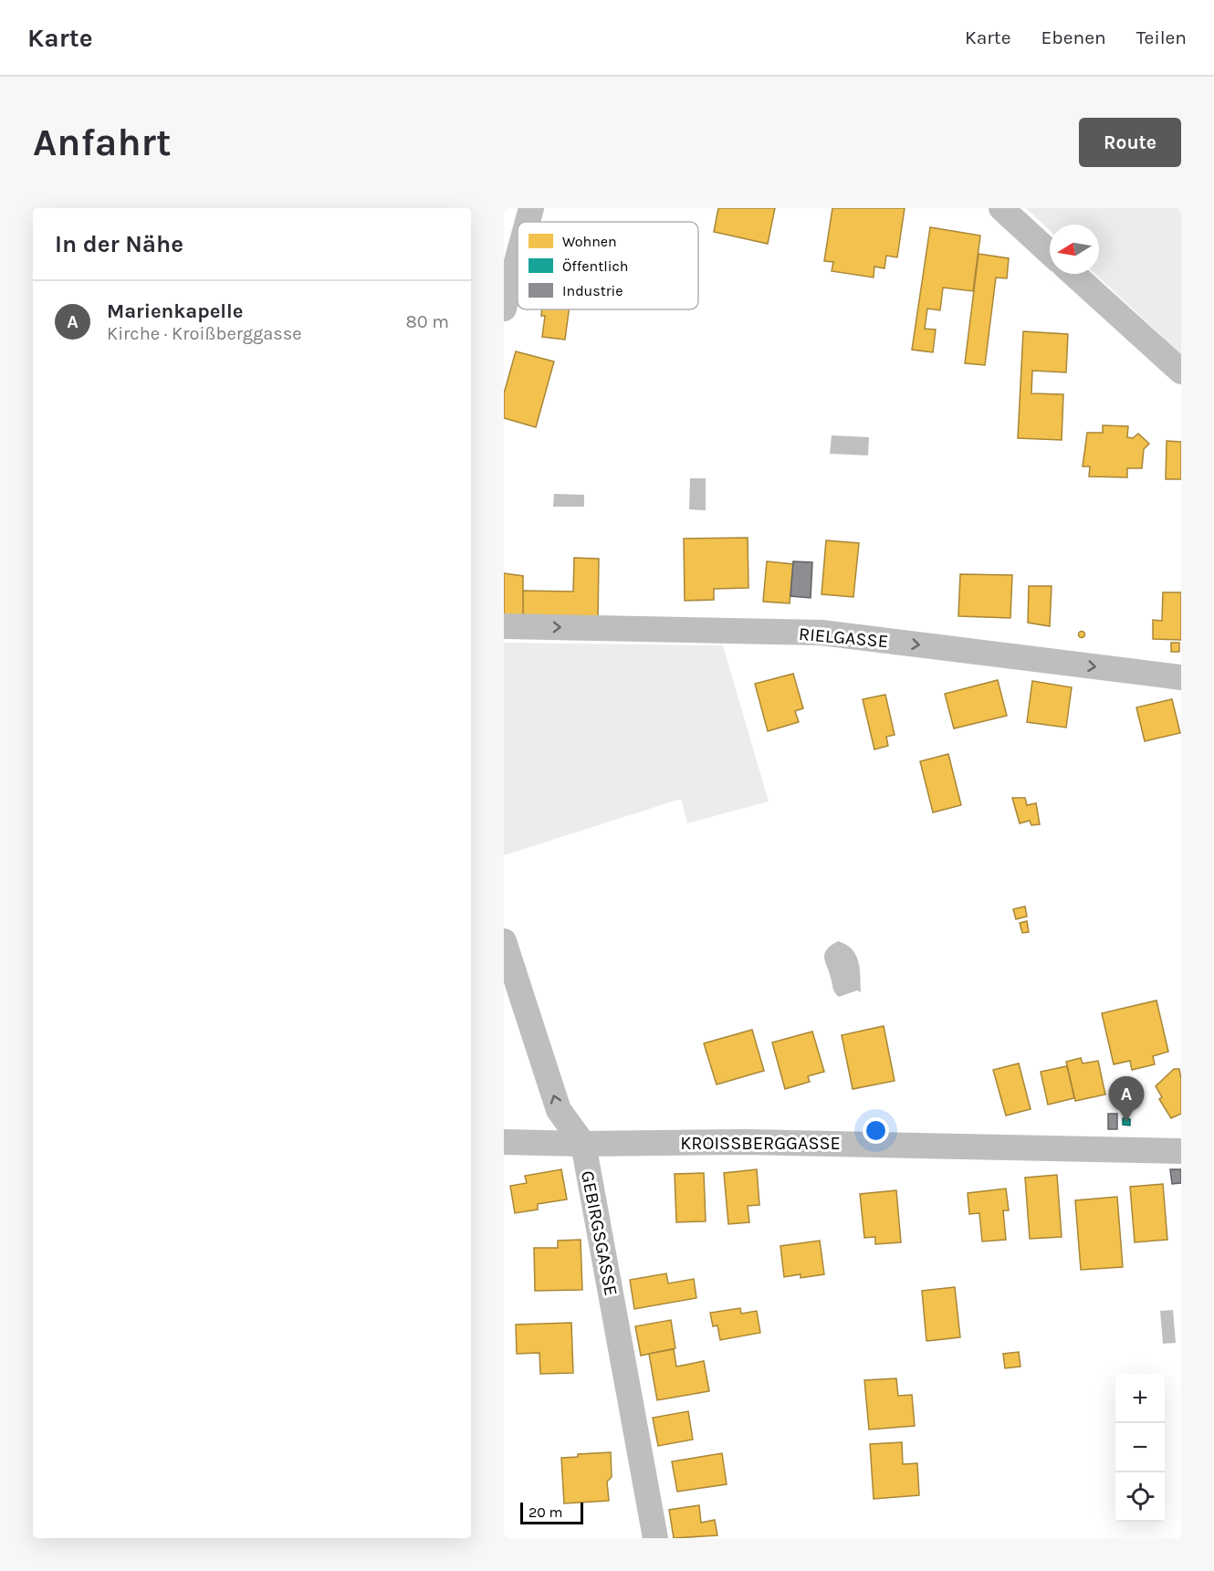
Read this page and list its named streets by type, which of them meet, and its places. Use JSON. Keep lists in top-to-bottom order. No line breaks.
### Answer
{"streets":{"street":["RIELGASSE","KROISSBERGGASSE","GEBIRGSGASSE"]},"crossings":[["KROISSBERGGASSE","GEBIRGSGASSE"]],"one_way":["RIELGASSE","GEBIRGSGASSE"],"legend":["Wohnen","Öffentlich","Industrie"],"scale_bar":"20 m","north":"left","page":{"header":"Karte","nav":["Karte","Ebenen","Teilen"],"buttons":"Route","title":"Anfahrt","heading":"In der Nähe","list":[{"mark":"A","name":"Marienkapelle","note":"Kirche · Kroißberggasse","value":"80 m"}],"pins":"A","map_buttons":["+","−"],"scale":"20 m"}}
